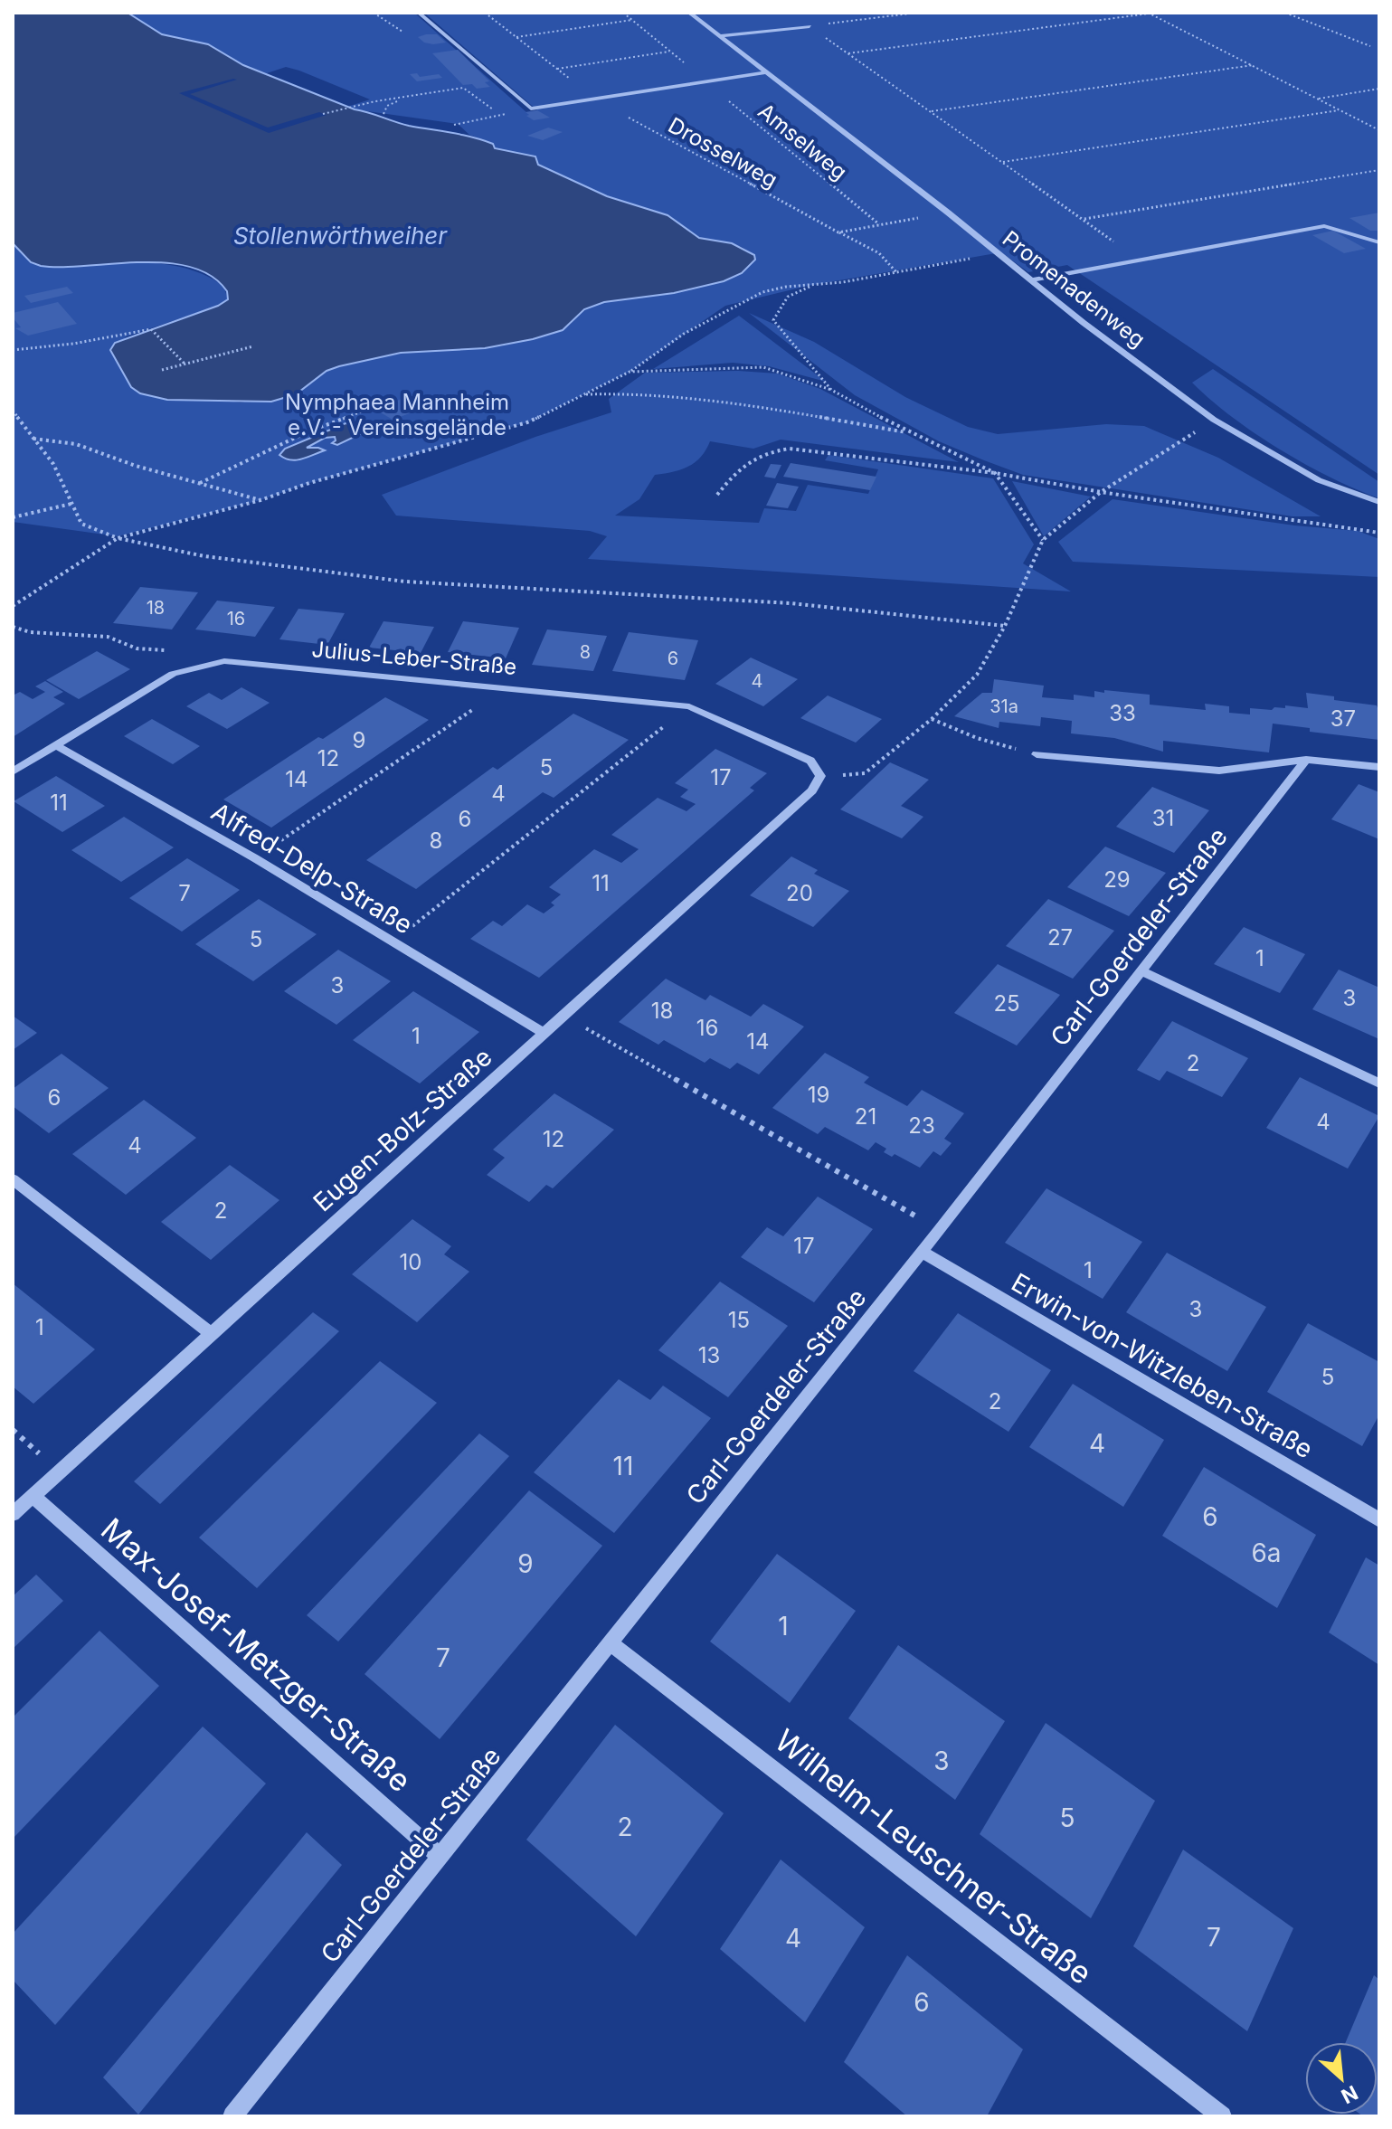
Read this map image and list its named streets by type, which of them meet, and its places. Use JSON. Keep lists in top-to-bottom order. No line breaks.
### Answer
{"streets":{"street":["Promenadenweg","Julius-Leber-Straße","Alfred-Delp-Straße","Carl-Goerdeler-Straße","Eugen-Bolz-Straße","Erwin-von-Witzleben-Straße","Max-Josef-Metzger-Straße","Wilhelm-Leuschner-Straße"],"path":["Amselweg","Drosselweg"]},"crossings":[["Julius-Leber-Straße","Alfred-Delp-Straße"],["Julius-Leber-Straße","Eugen-Bolz-Straße"],["Alfred-Delp-Straße","Eugen-Bolz-Straße"],["Carl-Goerdeler-Straße","Erwin-von-Witzleben-Straße"],["Carl-Goerdeler-Straße","Max-Josef-Metzger-Straße"],["Carl-Goerdeler-Straße","Wilhelm-Leuschner-Straße"],["Eugen-Bolz-Straße","Max-Josef-Metzger-Straße"]],"water":["Stollenwörthweiher"],"parks":["Nymphaea Mannheim e.V. - Vereinsgelände"],"house_numbers":["18","16","8","6","4","31a","33","37","9","12","5","17","14","4","11","31","6","8","29","11","7","20","27","5","1","3","3","25","18","16","1","14","2","19","6","21","4","23","12","4","2","17","10","1","3","15","1","13","5","2","4","11","6","6a","9","1","7","3","5","2","7","4","6"],"north":"bottom right"}
